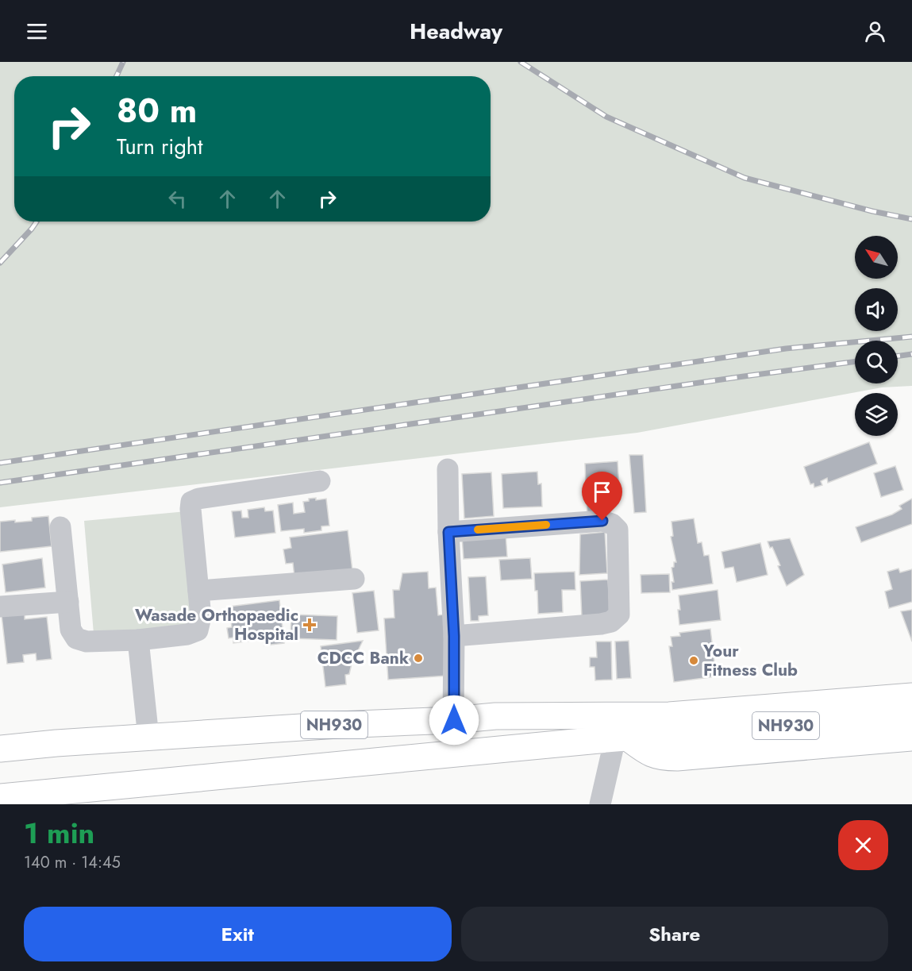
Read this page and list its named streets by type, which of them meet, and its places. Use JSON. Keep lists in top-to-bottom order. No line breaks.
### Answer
{"streets":{"main road":["NH930"]},"places":{"health":["Wasade Orthopaedic Hospital"],"other":["CDCC Bank","Your Fitness Club"]},"north":"top left","page":{"header":"Headway","turn":["80 m","Turn right"],"heading":["1 min","140 m · 14:45"],"buttons":["Exit","Share"]}}
